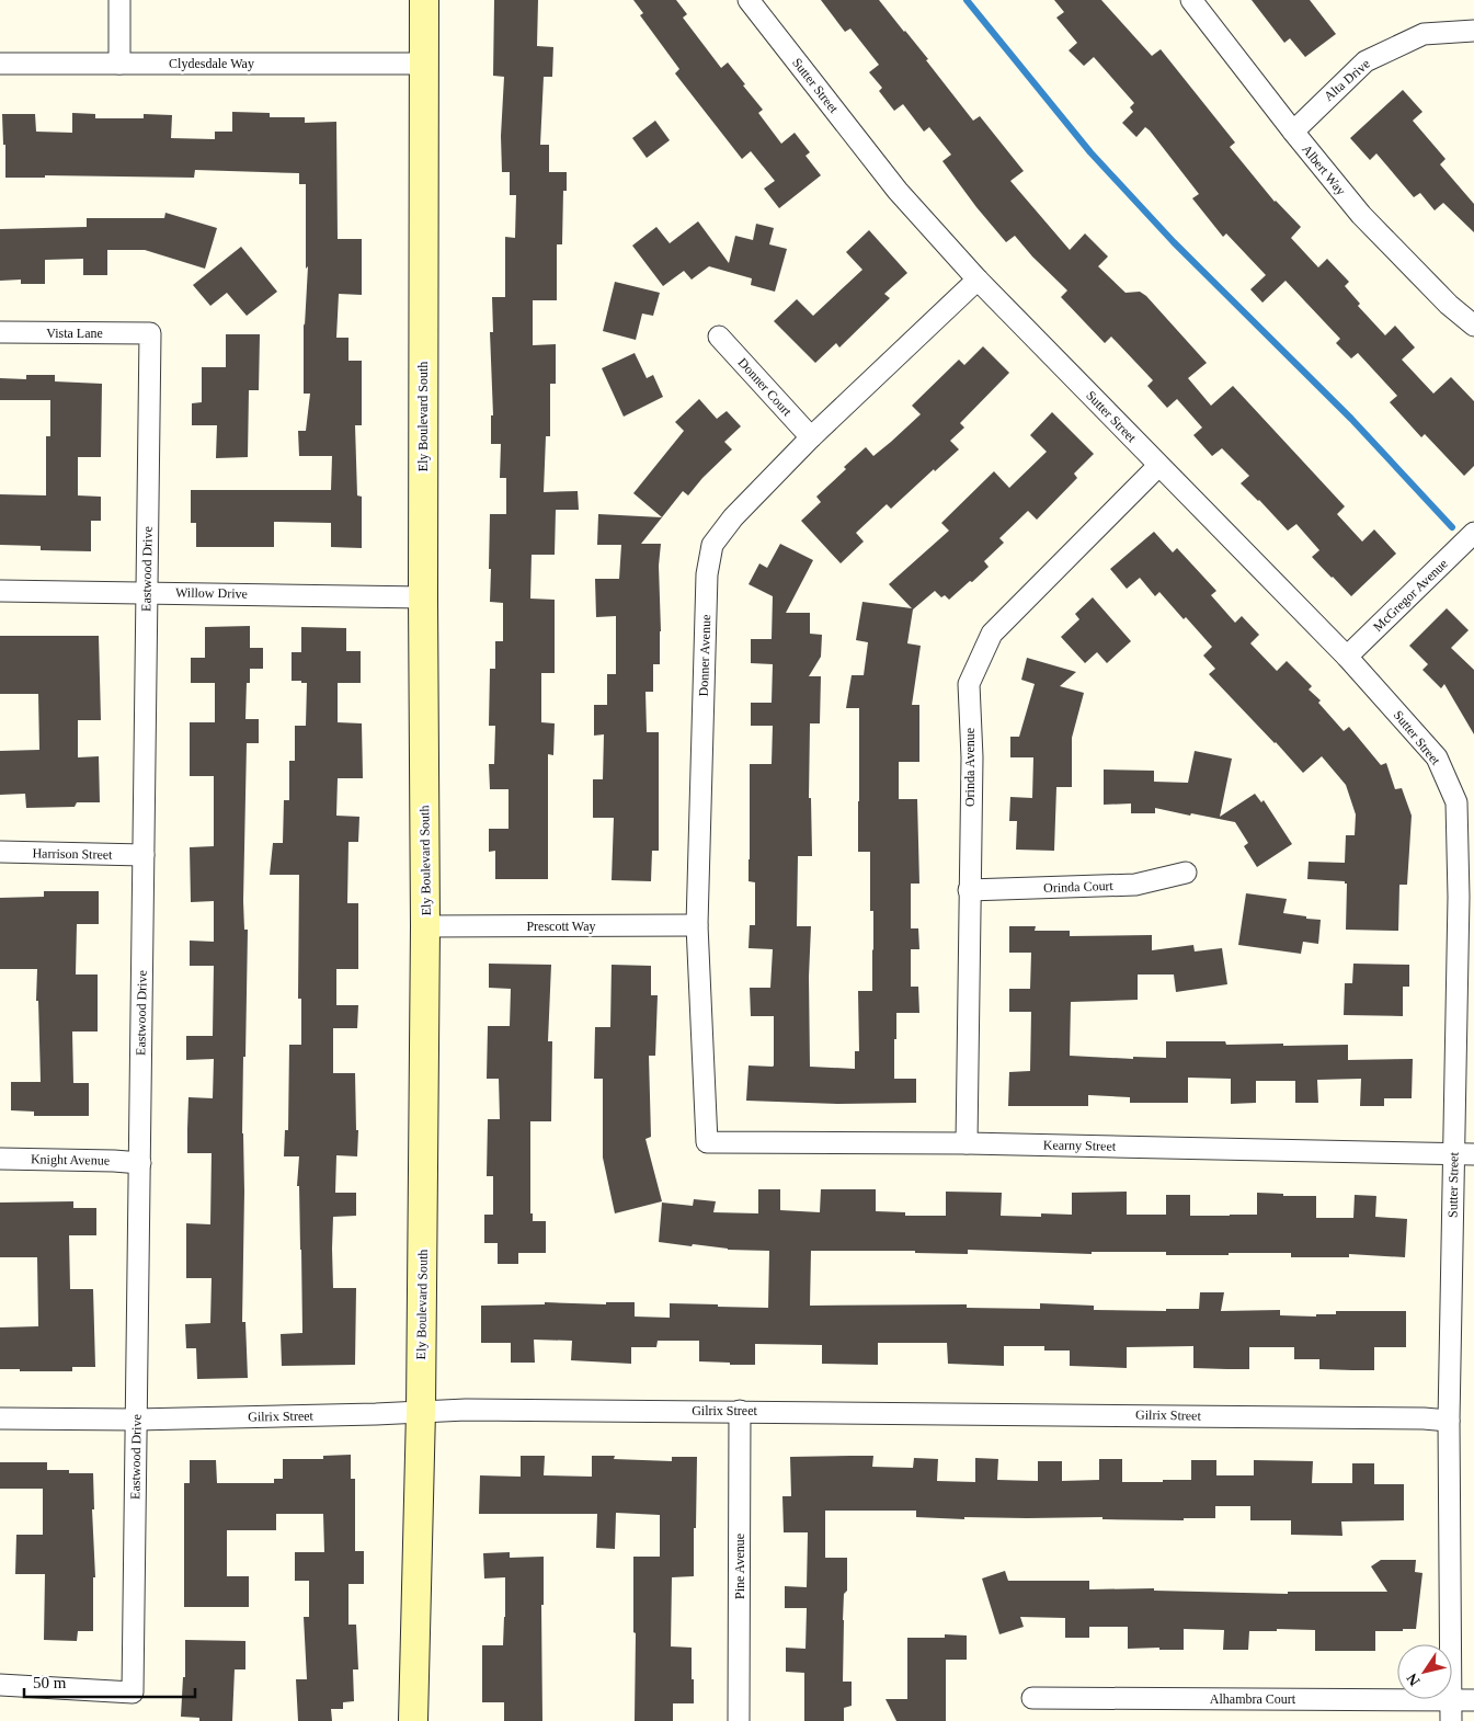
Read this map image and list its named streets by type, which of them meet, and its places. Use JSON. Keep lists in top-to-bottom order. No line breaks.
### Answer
{"streets":{"main road":["Ely Boulevard South"],"street":["Clydesdale Way","Alta Drive","Sutter Street","Albert Way","Vista Lane","Donner Court","Eastwood Drive","Willow Drive","McGregor Avenue","Donner Avenue","Orinda Avenue","Harrison Street","Orinda Court","Prescott Way","Kearny Street","Knight Avenue","Gilrix Street","Pine Avenue","Alhambra Court"]},"crossings":[["Clydesdale Way","Ely Boulevard South"],["Alta Drive","Albert Way"],["Sutter Street","McGregor Avenue"],["Sutter Street","Donner Avenue"],["Sutter Street","Orinda Avenue"],["Sutter Street","Kearny Street"],["Sutter Street","Gilrix Street"],["Sutter Street","Alhambra Court"],["Vista Lane","Eastwood Drive"],["Donner Court","Donner Avenue"],["Ely Boulevard South","Willow Drive"],["Ely Boulevard South","Prescott Way"],["Ely Boulevard South","Gilrix Street"],["Eastwood Drive","Willow Drive"],["Eastwood Drive","Harrison Street"],["Eastwood Drive","Knight Avenue"],["Eastwood Drive","Gilrix Street"],["Donner Avenue","Prescott Way"],["Donner Avenue","Kearny Street"],["Orinda Avenue","Orinda Court"],["Orinda Avenue","Kearny Street"],["Gilrix Street","Pine Avenue"]],"scale_bar":"50 m","north":"bottom left"}
